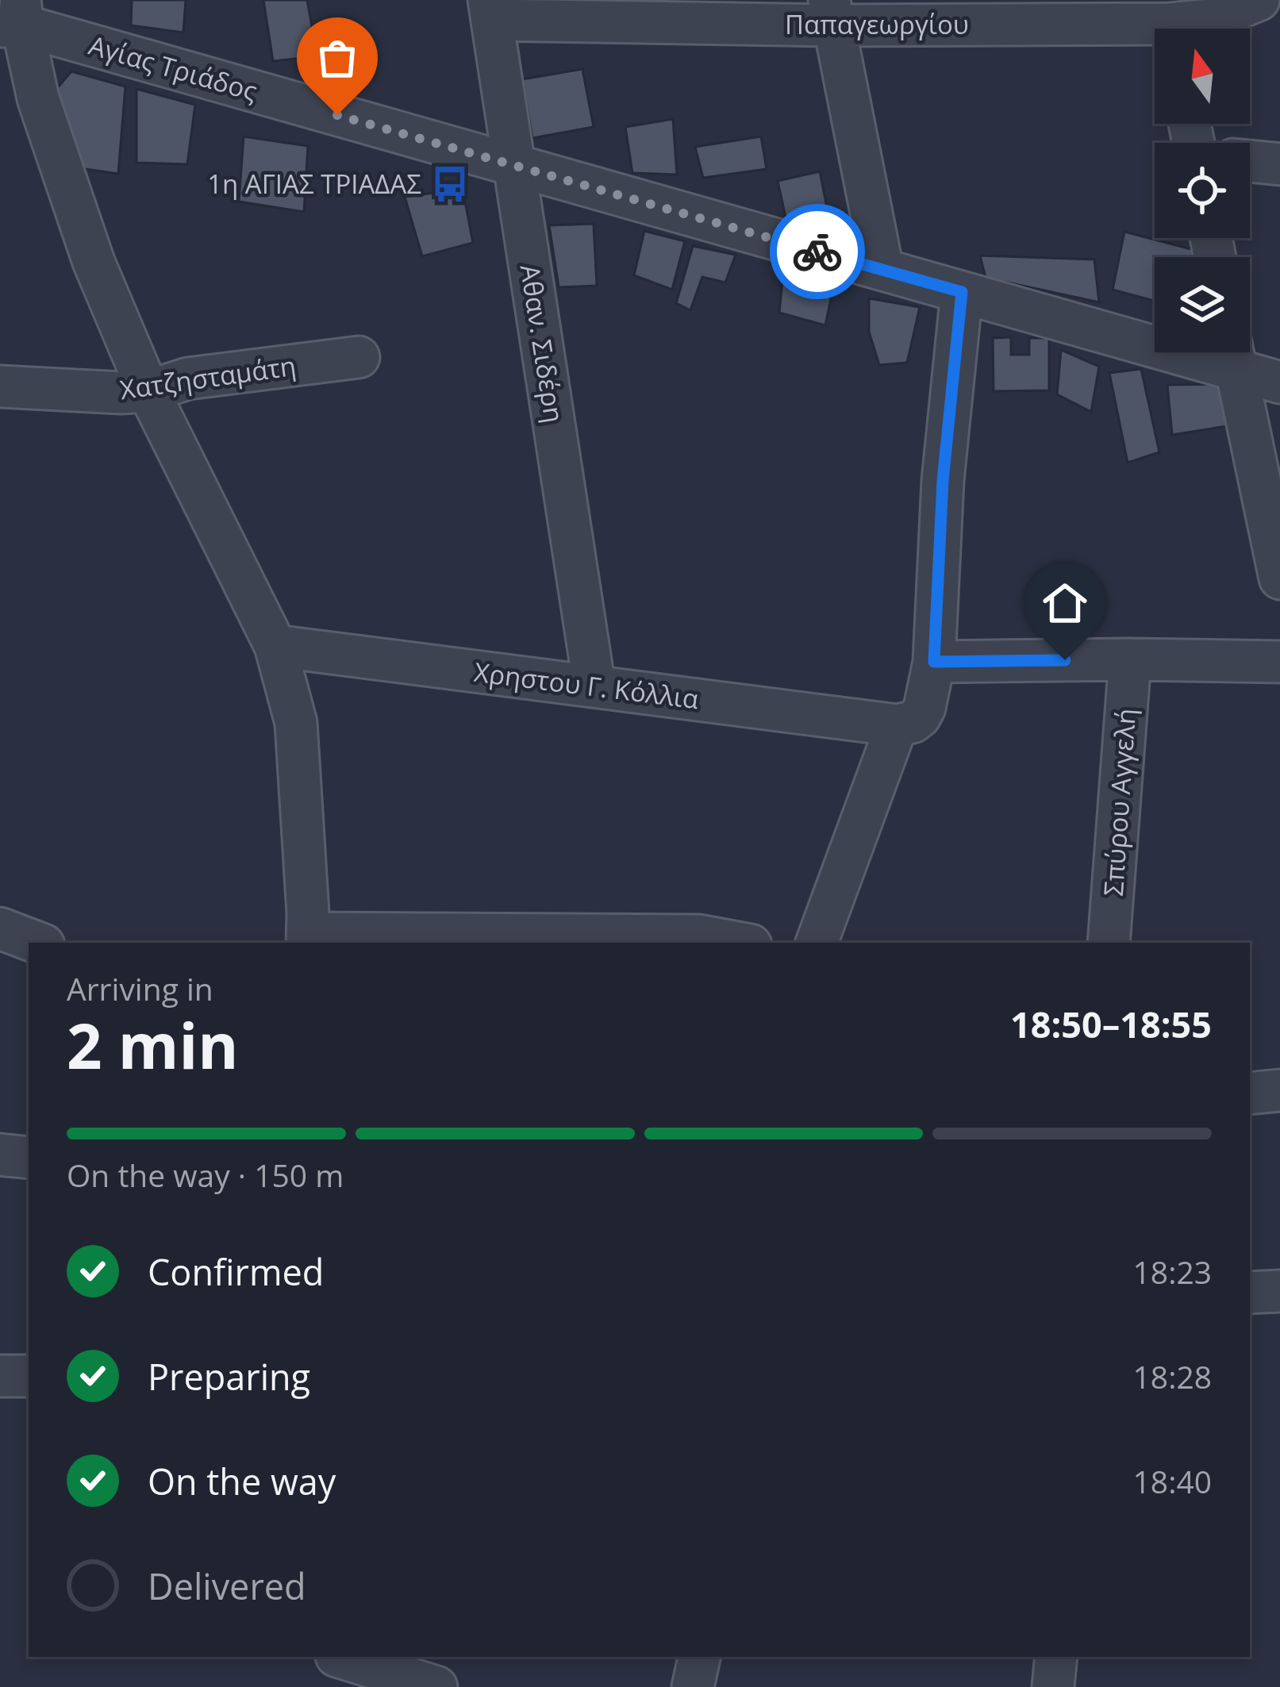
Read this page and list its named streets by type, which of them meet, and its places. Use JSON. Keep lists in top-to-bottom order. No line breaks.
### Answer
{"streets":{"street":["Παπαγεωργίου","Αγίας Τριάδος","Αθαν. Σιδέρη","Χατζησταμάτη","Χρηστου Γ. Κόλλια","Σπύρου Αγγελή"]},"crossings":[["Παπαγεωργίου","Αθαν. Σιδέρη"],["Αγίας Τριάδος","Αθαν. Σιδέρη"],["Αθαν. Σιδέρη","Χρηστου Γ. Κόλλια"]],"places":{"bus stop":["1η ΑΓΙΑΣ ΤΡΙΑΔΑΣ"]},"north":"top","page":{"heading":["2 min","Arriving in","18:50–18:55"],"bar":"On the way · 150 m","list":[["Confirmed","18:23"],["Preparing","18:28"],["On the way","18:40"],"Delivered"]}}
